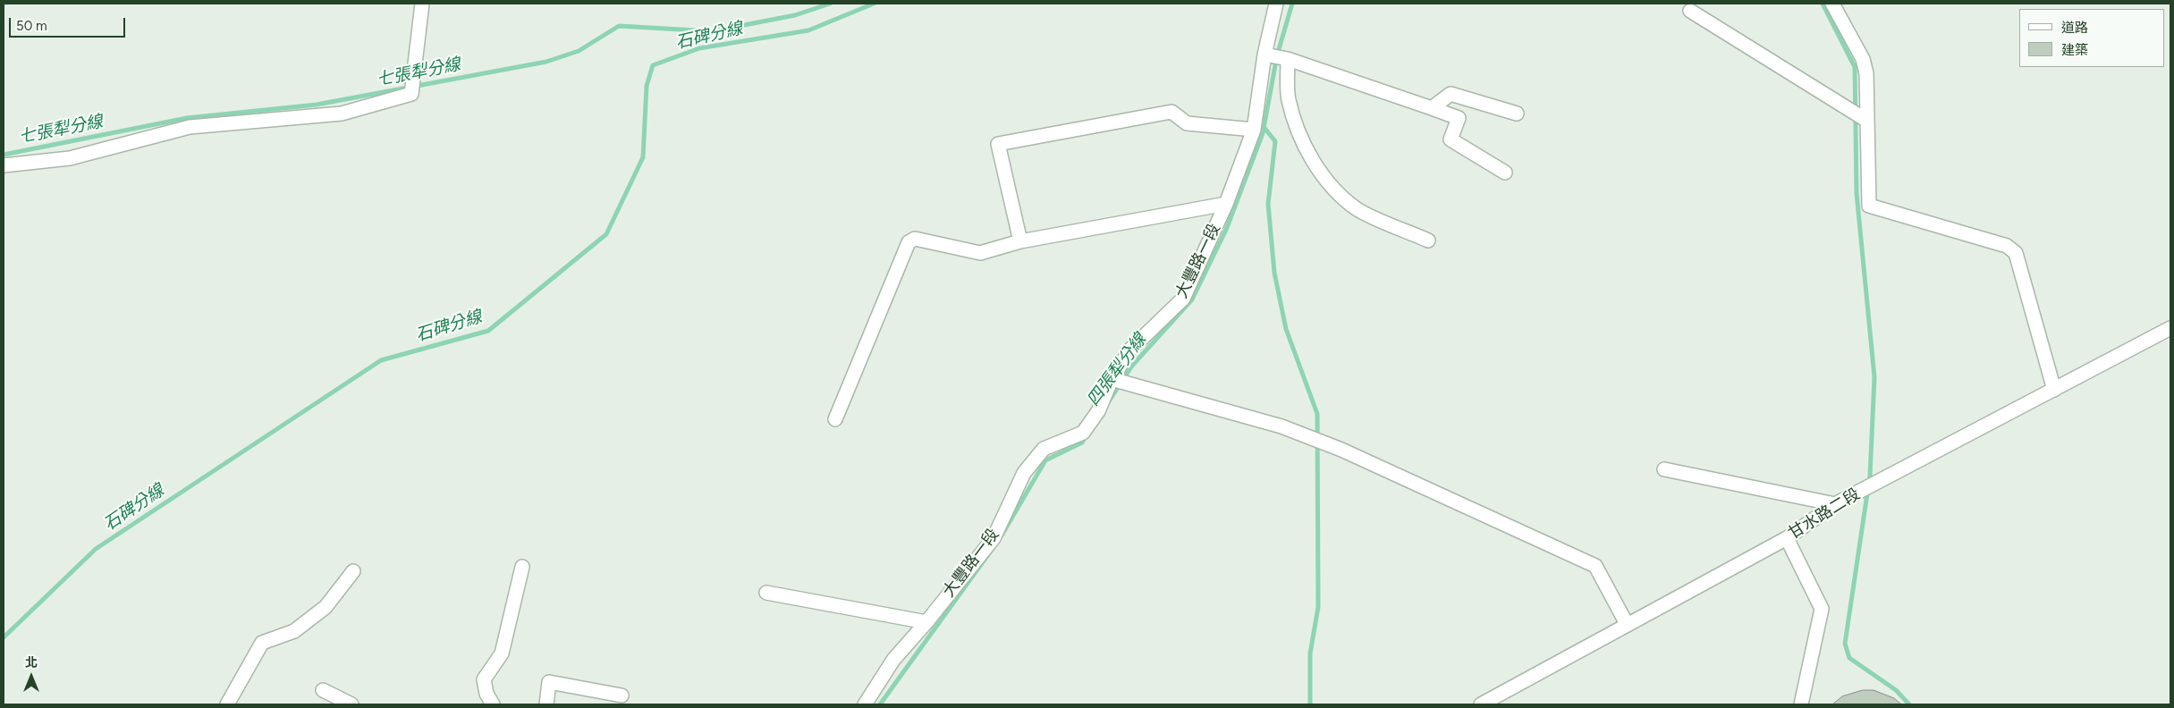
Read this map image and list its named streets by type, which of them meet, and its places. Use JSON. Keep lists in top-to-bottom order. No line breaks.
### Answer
{"streets":{"street":["大豐路一段","甘水路二段"]},"water":["石碑分線","七張犁分線","四張犁分線"],"legend":["道路","建築"],"scale_bar":"50 m","north":"top"}
